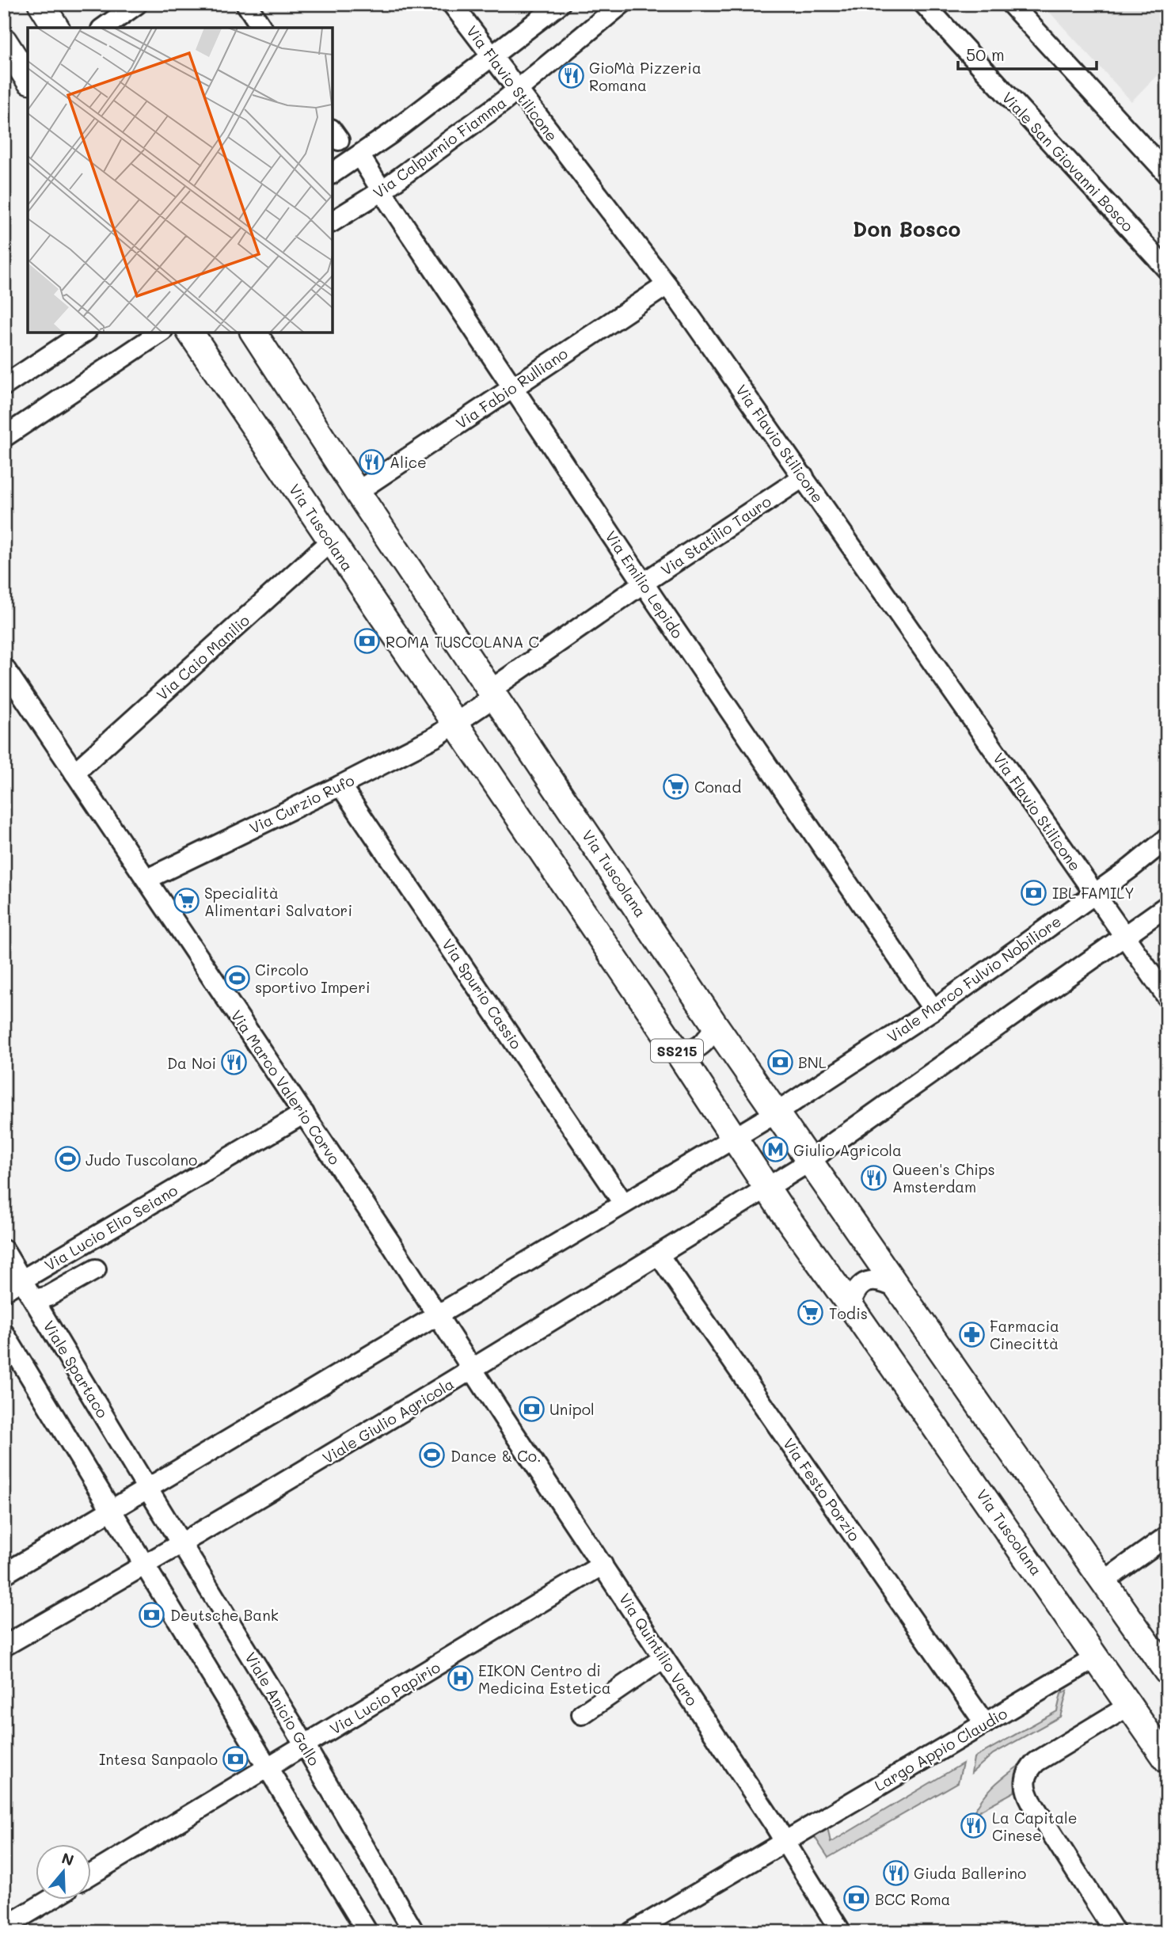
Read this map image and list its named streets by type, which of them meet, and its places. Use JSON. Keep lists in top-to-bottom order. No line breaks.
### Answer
{"streets":{"main road":["Via Tuscolana","SS215"],"street":["Via Flavio Stilicone","Via Calpurnio Fiamma","Viale San Giovanni Bosco","Via Fabio Rulliano","Via Statilio Tauro","Via Emilio Lepido","Via Caio Manilio","Via Curzio Rufo","Viale Marco Fulvio Nobiliore","Via Spurio Cassio","Via Marco Valerio Corvo","Via Lucio Elio Seiano","Viale Spartaco","Viale Giulio Agricola","Via Festo Porzio","Via Quintilio Varo","Via Lucio Papirio","Viale Anicio Gallo","Largo Appio Claudio"]},"crossings":[["Via Flavio Stilicone","Via Calpurnio Fiamma"],["Via Flavio Stilicone","Via Fabio Rulliano"],["Via Flavio Stilicone","Via Statilio Tauro"],["Via Flavio Stilicone","Viale Marco Fulvio Nobiliore"],["Via Calpurnio Fiamma","Via Emilio Lepido"],["Via Fabio Rulliano","Via Tuscolana"],["Via Fabio Rulliano","Via Emilio Lepido"],["Via Tuscolana","Via Statilio Tauro"],["Via Tuscolana","Via Caio Manilio"],["Via Tuscolana","Via Curzio Rufo"],["Via Tuscolana","Viale Marco Fulvio Nobiliore"],["Via Tuscolana","Viale Giulio Agricola"],["Via Tuscolana","Largo Appio Claudio"],["Via Statilio Tauro","Via Emilio Lepido"],["Via Emilio Lepido","Viale Marco Fulvio Nobiliore"],["Via Caio Manilio","Via Marco Valerio Corvo"],["Via Curzio Rufo","Via Spurio Cassio"],["Via Curzio Rufo","Via Marco Valerio Corvo"],["Via Marco Valerio Corvo","Via Lucio Elio Seiano"],["Via Marco Valerio Corvo","Viale Giulio Agricola"],["Via Marco Valerio Corvo","Via Quintilio Varo"],["Via Lucio Elio Seiano","Viale Spartaco"],["Viale Spartaco","Viale Anicio Gallo"],["Viale Giulio Agricola","Via Festo Porzio"],["Viale Giulio Agricola","Via Quintilio Varo"],["Viale Giulio Agricola","Viale Anicio Gallo"],["Via Festo Porzio","Largo Appio Claudio"],["Via Quintilio Varo","Via Lucio Papirio"],["Via Quintilio Varo","Largo Appio Claudio"],["Via Lucio Papirio","Viale Anicio Gallo"]],"districts":["Don Bosco"],"places":{"restaurant":["GioMà Pizzeria Romana","Alice","Da Noi","Queen's Chips Amsterdam","La Capitale Cinese","Giuda Ballerino"],"bank":["ROMA TUSCOLANA C","IBL FAMILY","BNL","Unipol","Deutsche Bank","Intesa Sanpaolo","BCC Roma"],"supermarket":["Conad","Specialità Alimentari Salvatori","Todis"],"sports":["Circolo sportivo Imperi","Judo Tuscolano","Dance & Co."],"metro station":["Giulio Agricola"],"pharmacy":["Farmacia Cinecittà"],"hospital":["EIKON Centro di Medicina Estetica"]},"scale_bar":"50 m","north":"top"}
